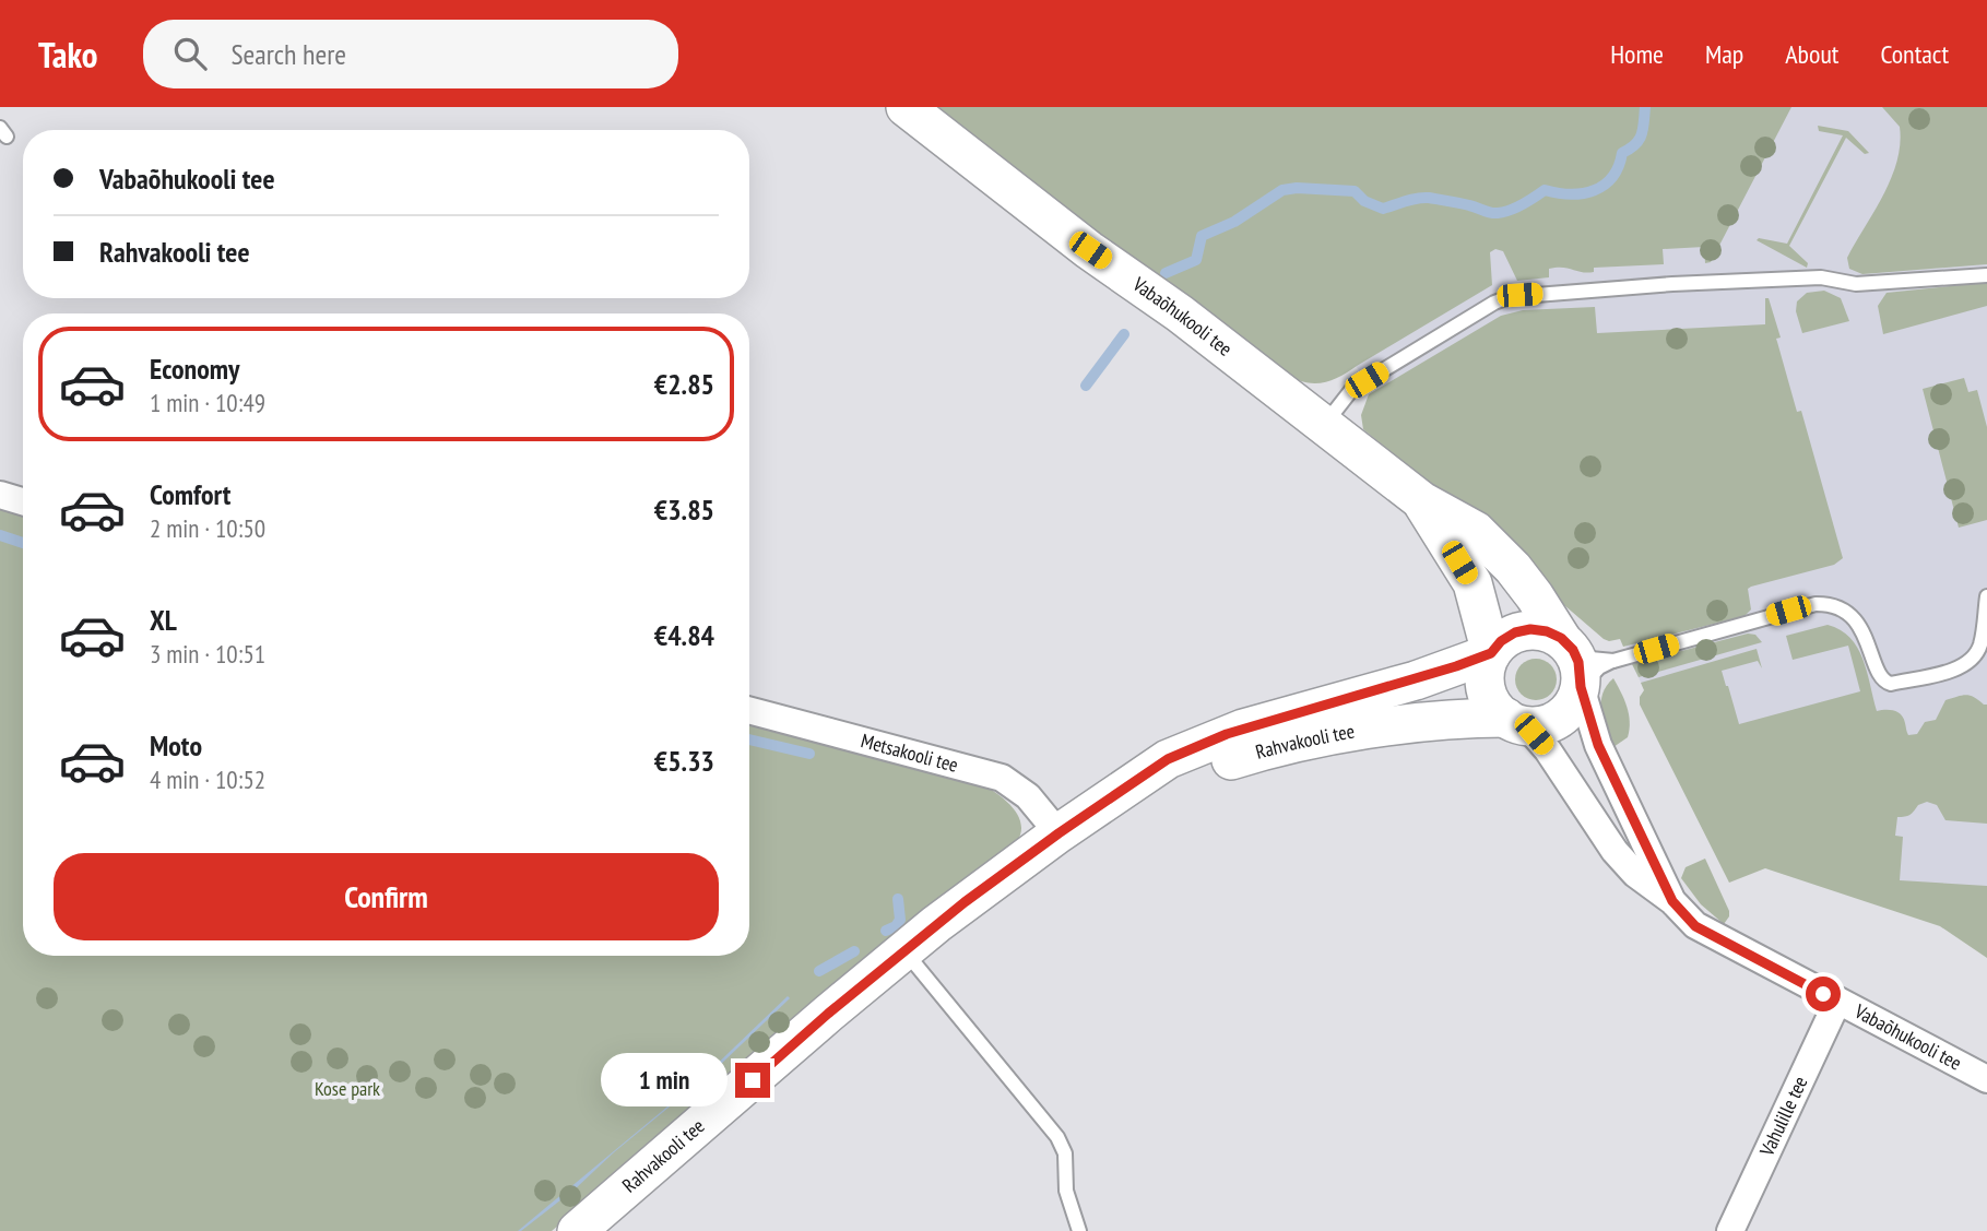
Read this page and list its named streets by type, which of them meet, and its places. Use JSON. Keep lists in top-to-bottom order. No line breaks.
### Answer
{"streets":{"street":["Vabaõhukooli tee","Rahvakooli tee","Metsakooli tee","Vahulille tee"]},"crossings":[["Vabaõhukooli tee","Rahvakooli tee"],["Vabaõhukooli tee","Vahulille tee"],["Rahvakooli tee","Metsakooli tee"]],"parks":["Kose park"],"page":{"header":"Tako","search":"Search here","nav":["Home","Map","About","Contact"],"banner":["Vabaõhukooli tee","Rahvakooli tee"],"list":[{"name":"Economy","note":"1 min · 10:49","value":"€2.85"},{"name":"Comfort","note":"2 min · 10:50","value":"€3.85"},{"name":"XL","note":"3 min · 10:51","value":"€4.84"},{"name":"Moto","note":"4 min · 10:52","value":"€5.33"}],"buttons":"Confirm","bubble":"1 min"}}
